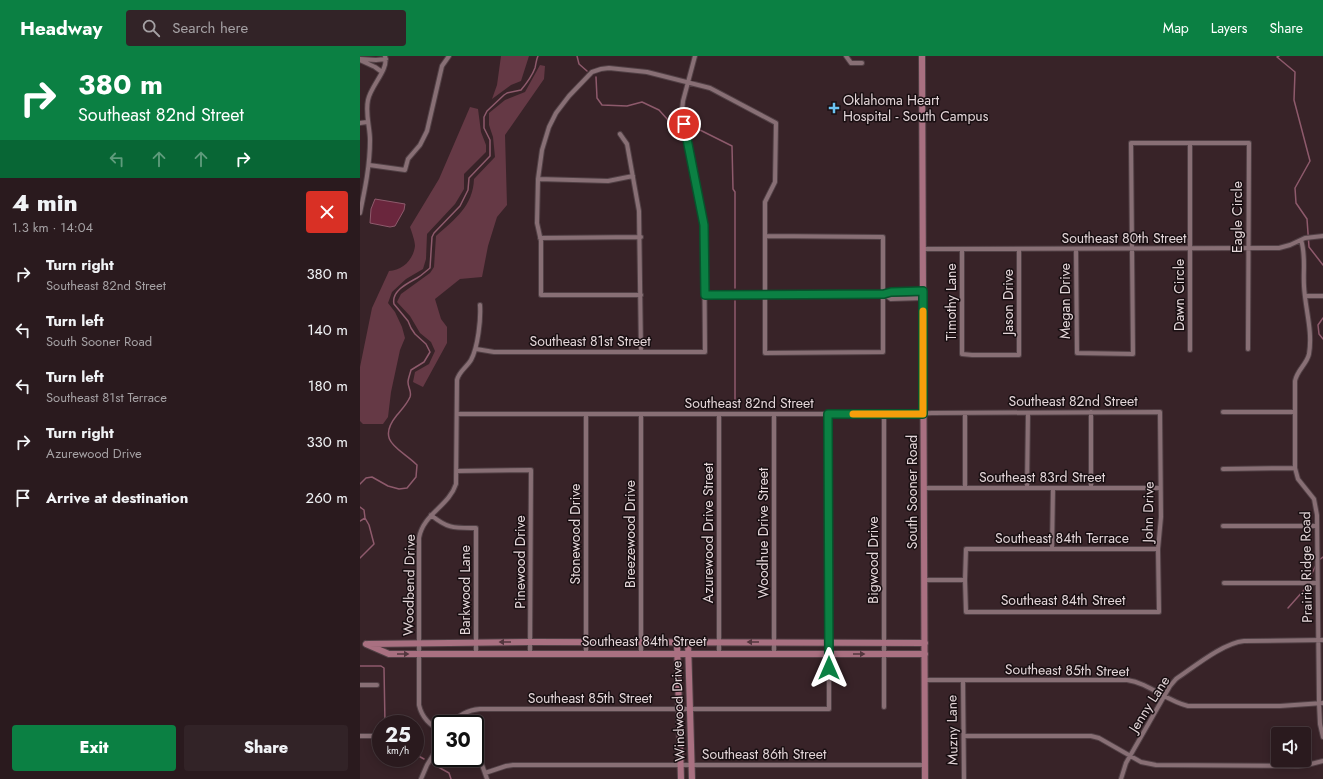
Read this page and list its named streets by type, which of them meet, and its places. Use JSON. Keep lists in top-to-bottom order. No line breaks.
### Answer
{"streets":{"street":["Eagle Circle","Southeast 80th Street","Dawn Circle","Megan Drive","Timothy Lane","Jason Drive","Southeast 81st Street","Southeast 82nd Street","Southeast 83rd Street","South Sooner Road","John Drive","Azurewood Drive Street","Woodhue Drive Street","Stonewood Drive","Breezewood Drive","Southeast 84th Terrace","Bigwood Drive","Pinewood Drive","Prairie Ridge Road","Woodbend Drive","Barkwood Lane","Southeast 84th Street","Southeast 85th Street","Jenny Lane","Windwood Drive","Muzny Lane","Southeast 86th Street"]},"crossings":[["Eagle Circle","Southeast 80th Street"],["Eagle Circle","Dawn Circle"],["Southeast 80th Street","Dawn Circle"],["Southeast 80th Street","Megan Drive"],["Southeast 80th Street","Timothy Lane"],["Southeast 80th Street","Jason Drive"],["Southeast 80th Street","South Sooner Road"],["Southeast 80th Street","Prairie Ridge Road"],["Timothy Lane","Jason Drive"],["Southeast 81st Street","Woodbend Drive"],["Southeast 82nd Street","South Sooner Road"],["Southeast 82nd Street","John Drive"],["Southeast 82nd Street","Azurewood Drive Street"],["Southeast 82nd Street","Woodhue Drive Street"],["Southeast 82nd Street","Stonewood Drive"],["Southeast 82nd Street","Breezewood Drive"],["Southeast 82nd Street","Bigwood Drive"],["Southeast 82nd Street","Woodbend Drive"],["Southeast 83rd Street","South Sooner Road"],["Southeast 83rd Street","John Drive"],["South Sooner Road","Southeast 84th Street"],["South Sooner Road","Southeast 85th Street"],["South Sooner Road","Southeast 86th Street"],["John Drive","Southeast 84th Terrace"],["John Drive","Southeast 84th Street"],["Azurewood Drive Street","Southeast 84th Street"],["Woodhue Drive Street","Southeast 84th Street"],["Stonewood Drive","Southeast 84th Street"],["Breezewood Drive","Southeast 84th Street"],["Southeast 84th Terrace","Southeast 84th Street"],["Bigwood Drive","Southeast 84th Street"],["Pinewood Drive","Woodbend Drive"],["Pinewood Drive","Southeast 84th Street"],["Prairie Ridge Road","Southeast 85th Street"],["Prairie Ridge Road","Jenny Lane"],["Woodbend Drive","Barkwood Lane"],["Woodbend Drive","Southeast 84th Street"],["Barkwood Lane","Southeast 84th Street"],["Southeast 84th Street","Southeast 85th Street"],["Southeast 84th Street","Windwood Drive"],["Southeast 85th Street","Jenny Lane"],["Southeast 85th Street","Windwood Drive"],["Southeast 85th Street","Muzny Lane"],["Windwood Drive","Southeast 86th Street"]],"places":{"health":["Oklahoma Heart Hospital - South Campus"]},"page":{"header":"Headway","search":"Search here","nav":["Map","Layers","Share"],"turn":["380 m","Southeast 82nd Street"],"heading":["4 min","1.3 km · 14:04"],"list":[{"name":"Turn right","note":"Southeast 82nd Street","value":"380 m"},{"name":"Turn left","note":"South Sooner Road","value":"140 m"},{"name":"Turn left","note":"Southeast 81st Terrace","value":"180 m"},{"name":"Turn right","note":"Azurewood Drive","value":"330 m"},{"name":"Arrive at destination","value":"260 m"}],"speed":"25 km/h","limit":"30","buttons":["Exit","Share"]}}
